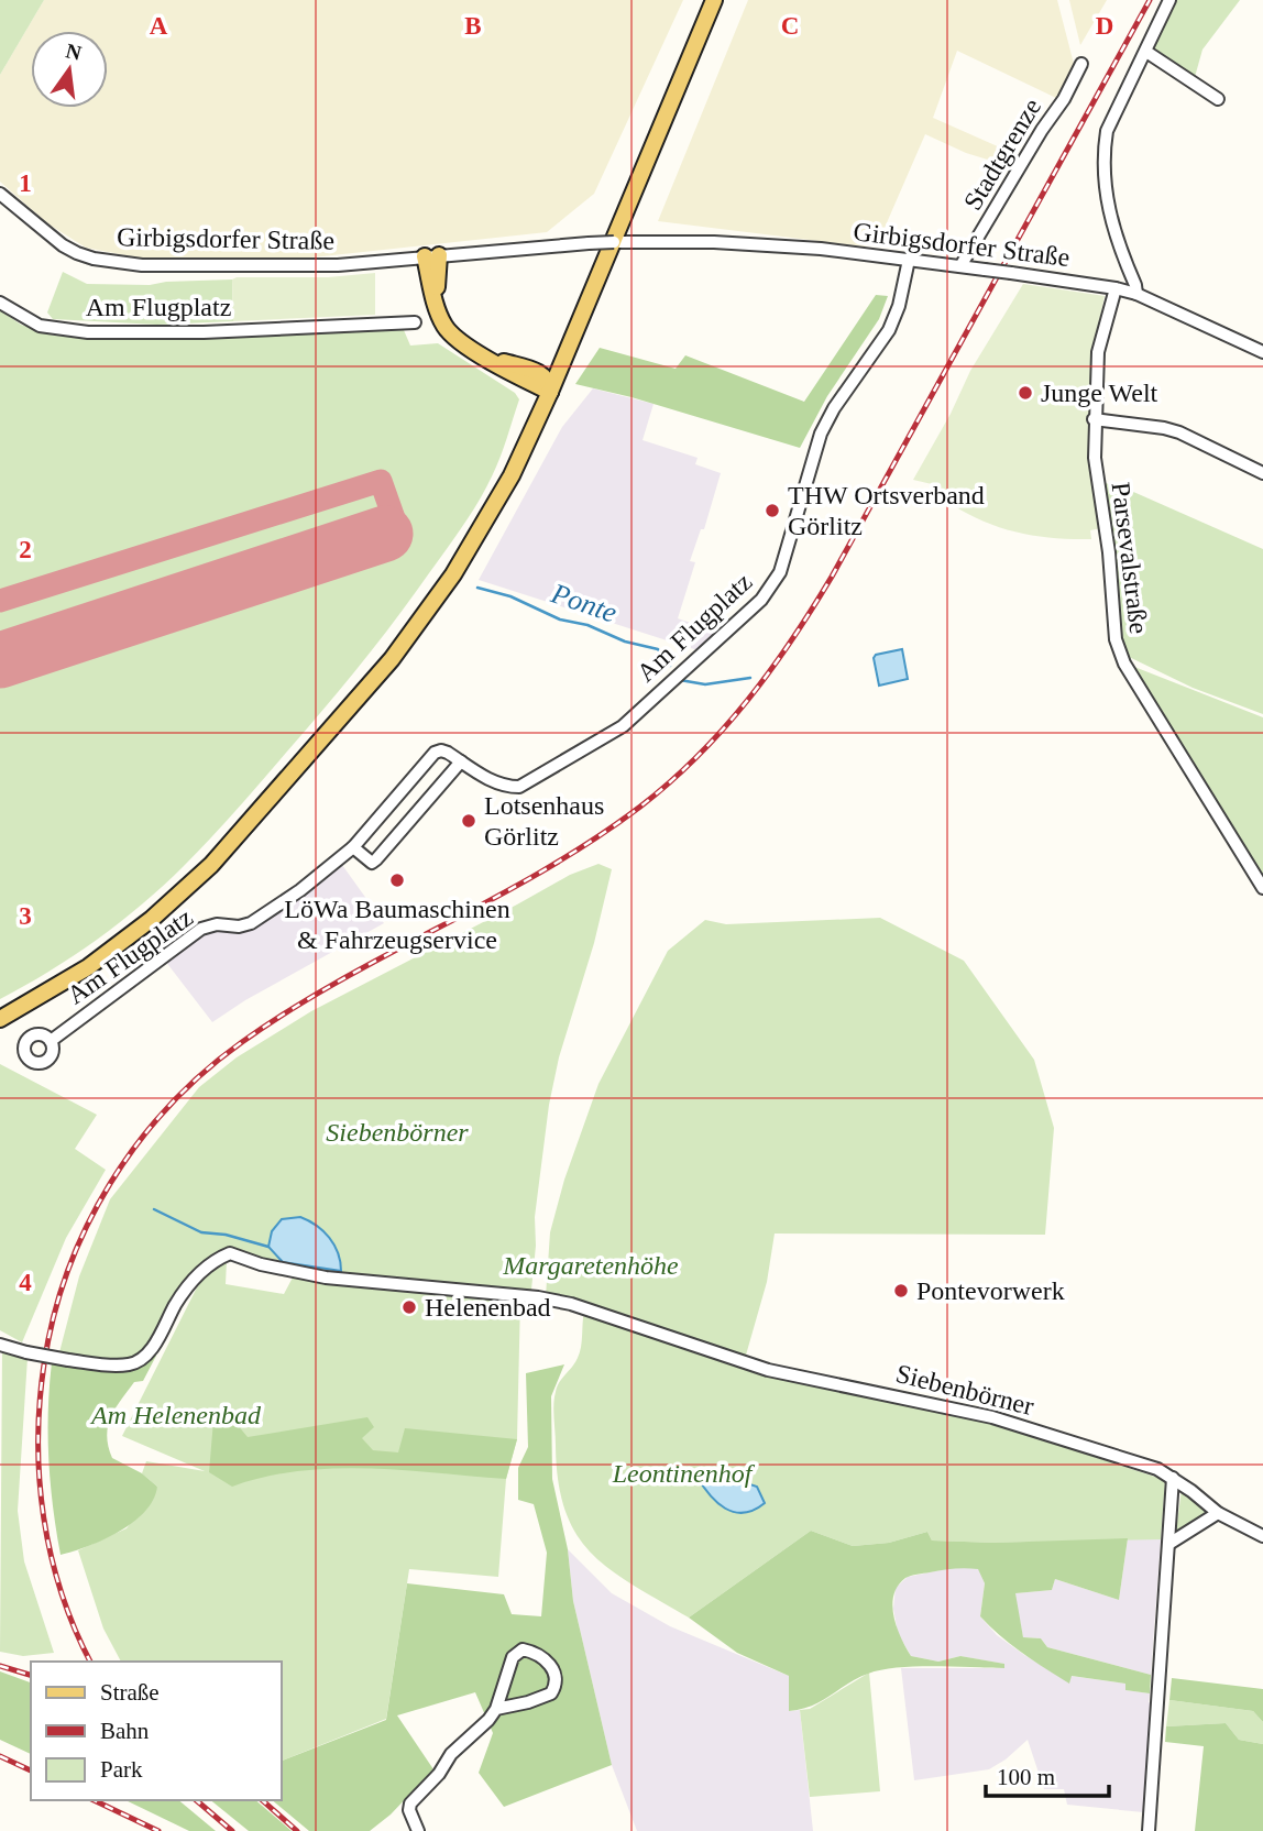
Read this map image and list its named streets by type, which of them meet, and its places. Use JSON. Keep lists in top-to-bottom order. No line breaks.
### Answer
{"streets":{"street":["Stadtgrenze","Girbigsdorfer Straße","Am Flugplatz","Parsevalstraße","Siebenbörner"]},"crossings":[["Stadtgrenze","Girbigsdorfer Straße"],["Girbigsdorfer Straße","Am Flugplatz"],["Girbigsdorfer Straße","Parsevalstraße"]],"water":["Ponte"],"parks":["Siebenbörner","Margaretenhöhe","Am Helenenbad","Leontinenhof"],"places":["Junge Welt","THW Ortsverband Görlitz","Lotsenhaus Görlitz","LöWa Baumaschinen & Fahrzeugservice","Pontevorwerk","Helenenbad"],"legend":["Straße","Bahn","Park"],"scale_bar":"100 m","north":"top","grid":{"columns":["A","B","C","D"],"rows":["1","2","3","4"]}}
